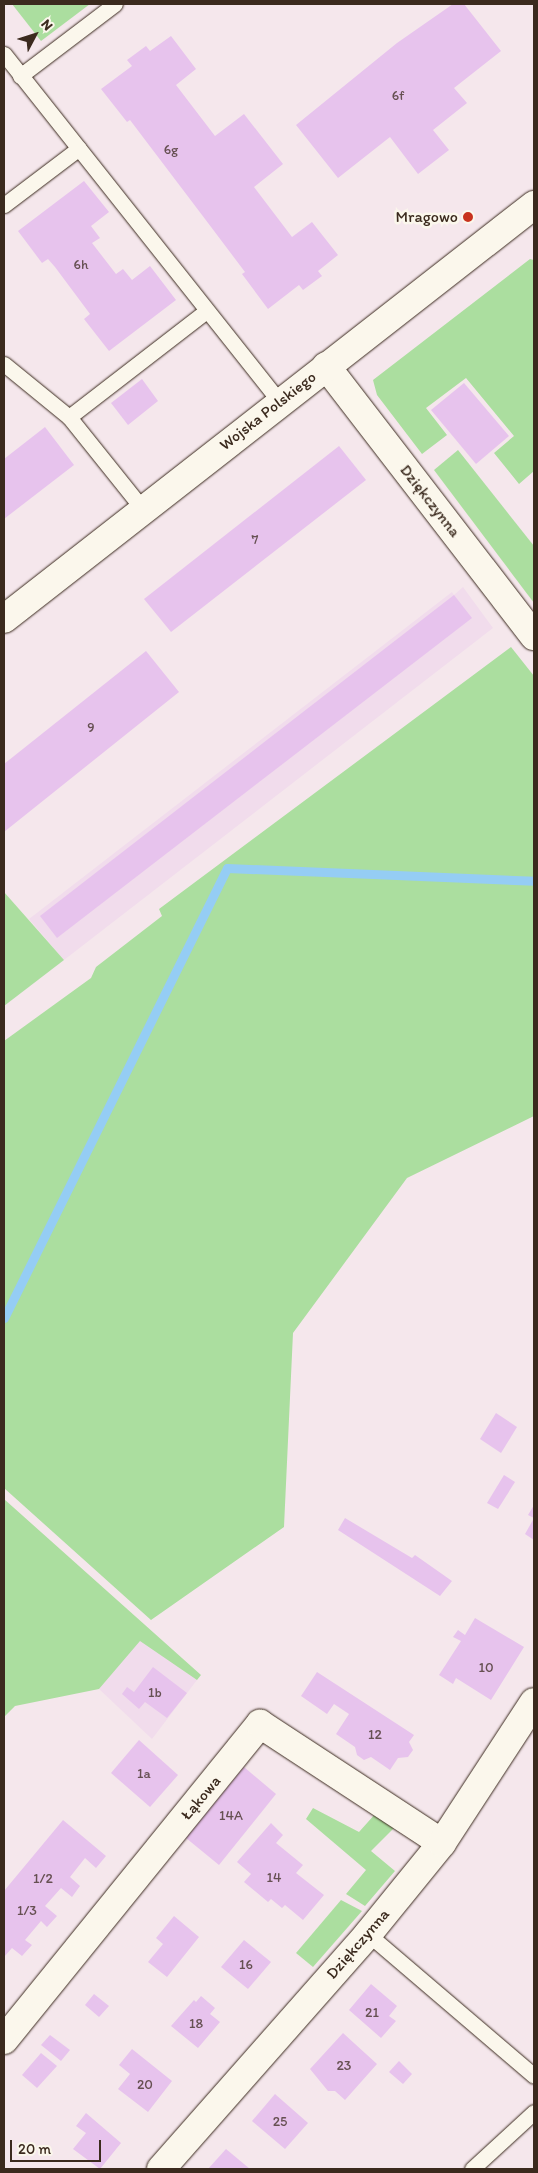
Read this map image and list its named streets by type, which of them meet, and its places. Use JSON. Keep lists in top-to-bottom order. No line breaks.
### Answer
{"streets":{"street":["Wojska Polskiego","Dziękczynna","Łąkowa"]},"crossings":[["Wojska Polskiego","Dziękczynna"],["Dziękczynna","Łąkowa"]],"places":["Mragowo"],"house_numbers":["6f","6g","6h","7","9","10","1b","12","1a","14A","14","1/2","1/3","16","21","18","23","20","25"],"scale_bar":"20 m","north":"top right"}
